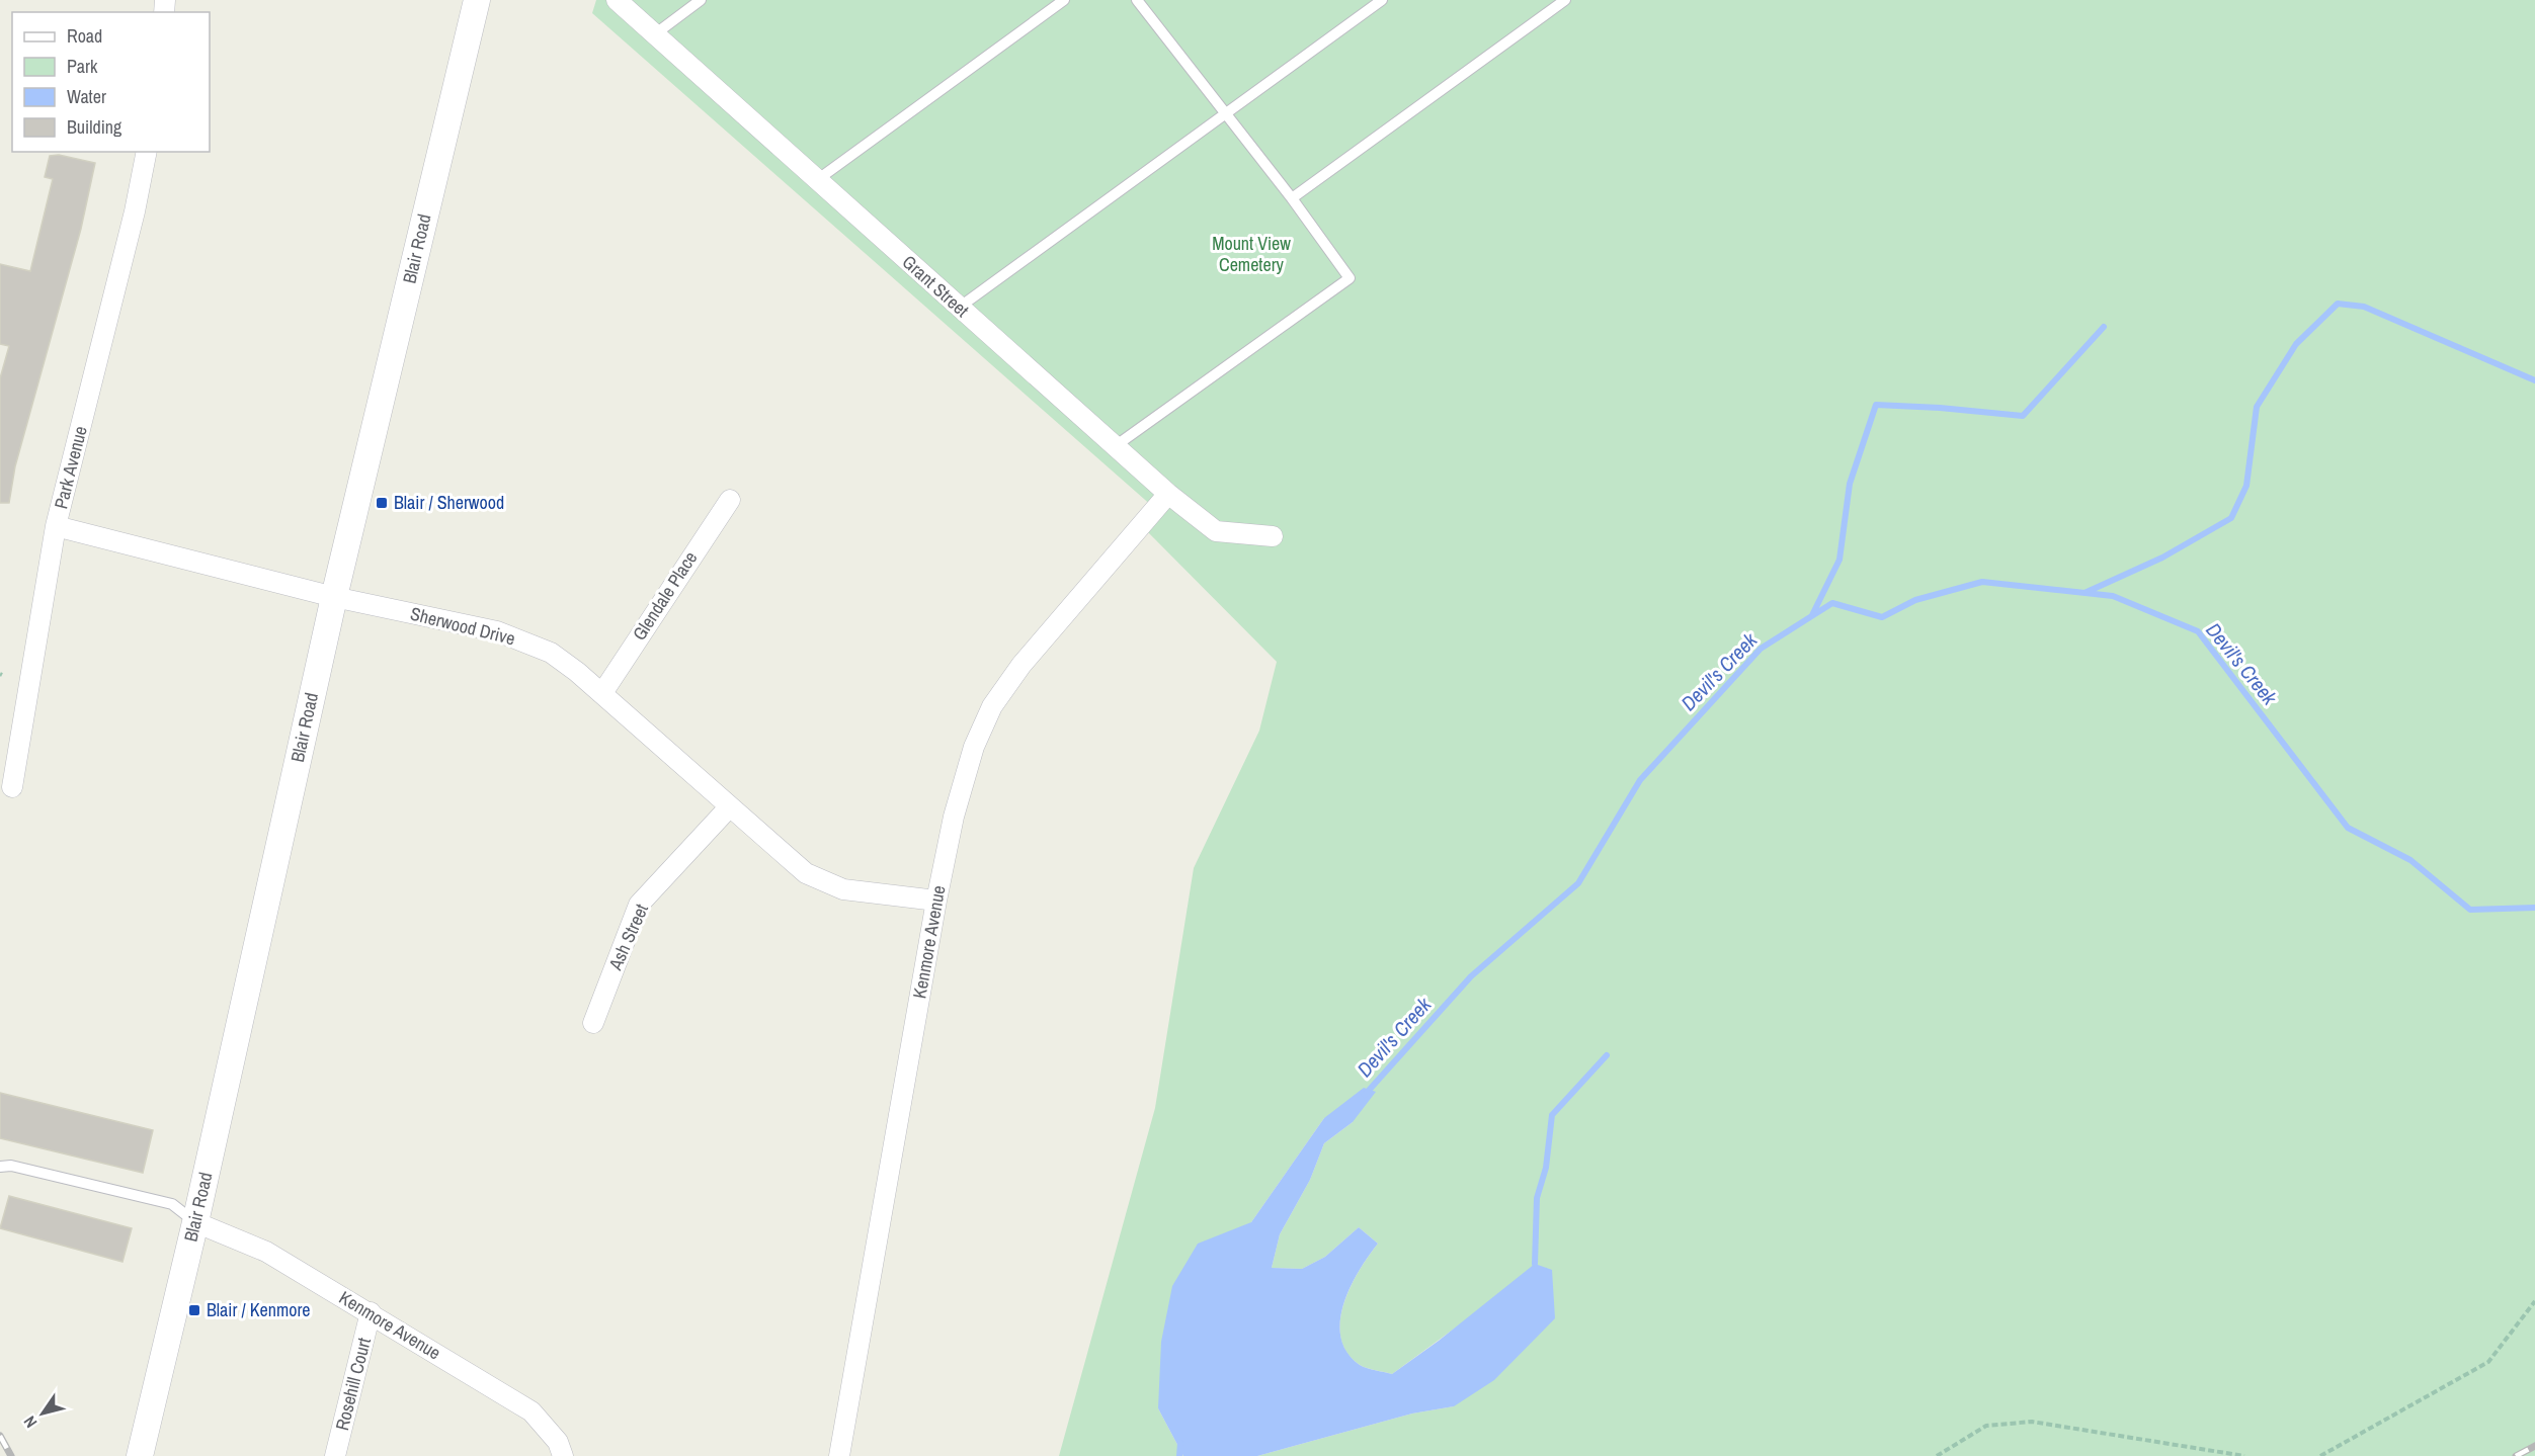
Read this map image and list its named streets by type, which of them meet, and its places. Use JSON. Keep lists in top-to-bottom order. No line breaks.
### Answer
{"streets":{"street":["Blair Road","Grant Street","Park Avenue","Glendale Place","Sherwood Drive","Ash Street","Kenmore Avenue","Rosehill Court"]},"crossings":[["Blair Road","Sherwood Drive"],["Blair Road","Kenmore Avenue"],["Grant Street","Kenmore Avenue"],["Park Avenue","Sherwood Drive"],["Glendale Place","Sherwood Drive"],["Sherwood Drive","Ash Street"],["Sherwood Drive","Kenmore Avenue"],["Kenmore Avenue","Rosehill Court"]],"water":["Devil's Creek"],"parks":["Mount View Cemetery"],"places":{"transit":["Blair / Sherwood","Blair / Kenmore"]},"legend":["Road","Park","Water","Building"],"north":"bottom left"}
